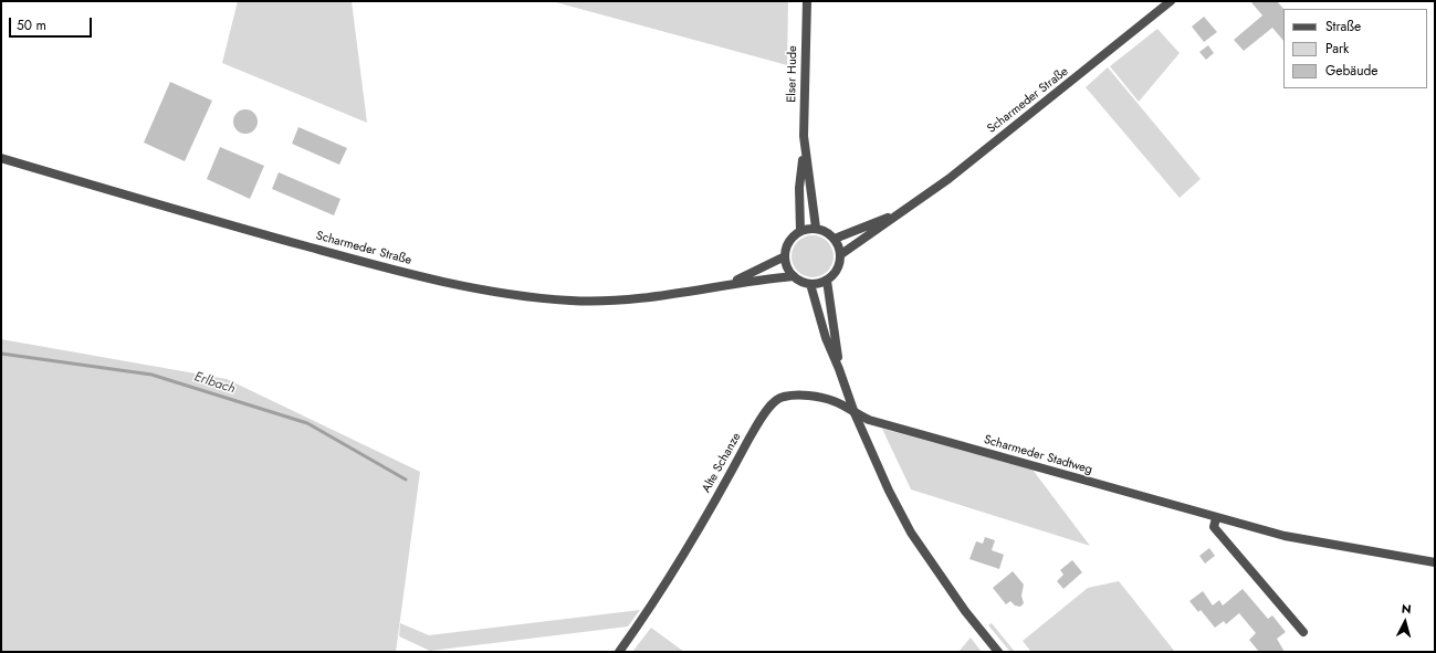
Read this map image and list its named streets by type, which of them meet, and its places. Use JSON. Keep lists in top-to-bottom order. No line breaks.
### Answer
{"streets":{"street":["Elser Hude","Scharmeder Straße","Scharmeder Stadtweg","Alte Schanze"]},"crossings":[["Elser Hude","Scharmeder Straße"],["Scharmeder Stadtweg","Alte Schanze"]],"water":["Erlbach"],"legend":["Straße","Park","Gebäude"],"scale_bar":"50 m","north":"top"}
